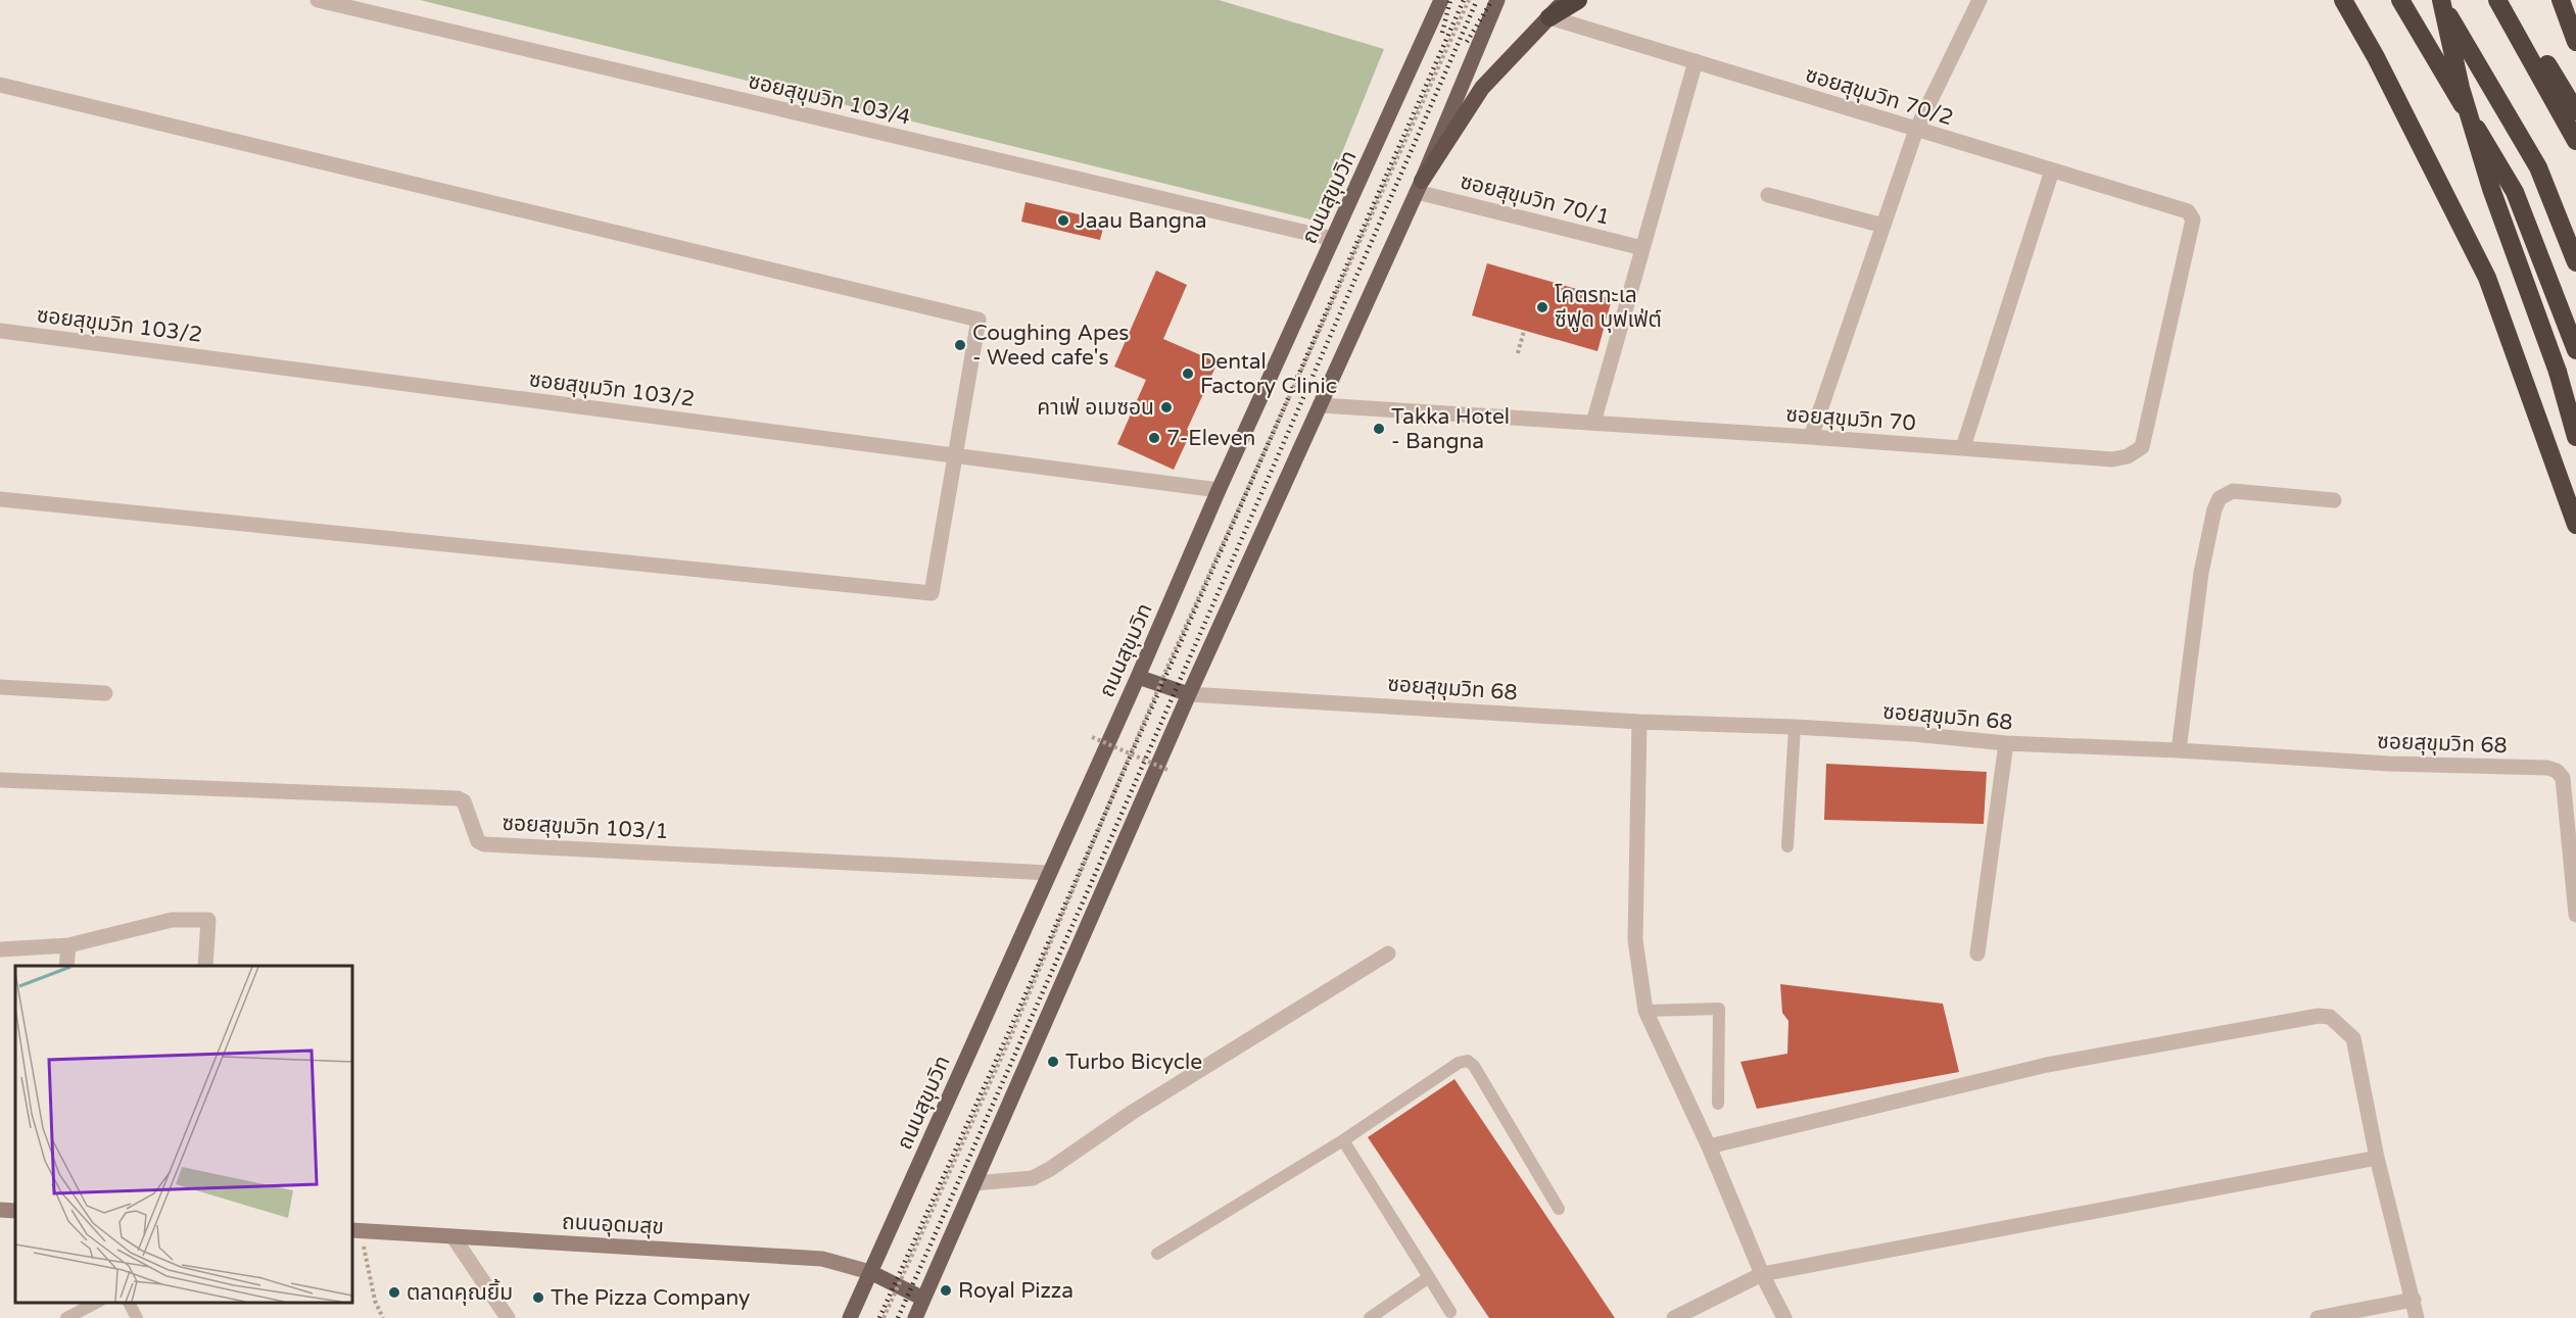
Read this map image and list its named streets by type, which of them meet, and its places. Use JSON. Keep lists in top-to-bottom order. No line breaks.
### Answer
{"streets":{"main road":["ถนนสุขุมวิท","ถนนอุดมสุข"],"street":["ซอยสุขุมวิท 70/2","ซอยสุขุมวิท 103/4","ซอยสุขุมวิท 70/1","ซอยสุขุมวิท 103/2","ซอยสุขุมวิท 70","ซอยสุขุมวิท 68","ซอยสุขุมวิท 103/1"]},"crossings":[["ซอยสุขุมวิท 70/2","ซอยสุขุมวิท 70"],["ซอยสุขุมวิท 103/4","ถนนสุขุมวิท"],["ถนนสุขุมวิท","ซอยสุขุมวิท 103/2"],["ถนนสุขุมวิท","ซอยสุขุมวิท 103/1"],["ถนนสุขุมวิท","ถนนอุดมสุข"]],"places":["Jaau Bangna","โคตรทะเล ซีฟูด บุฟเฟ่ต์","Coughing Apes - Weed cafe's","Dental Factory Clinic","คาเฟ่ อเมซอน","Takka Hotel - Bangna","7-Eleven","Turbo Bicycle","Royal Pizza","ตลาดคุณยิ้ม","The Pizza Company"]}
